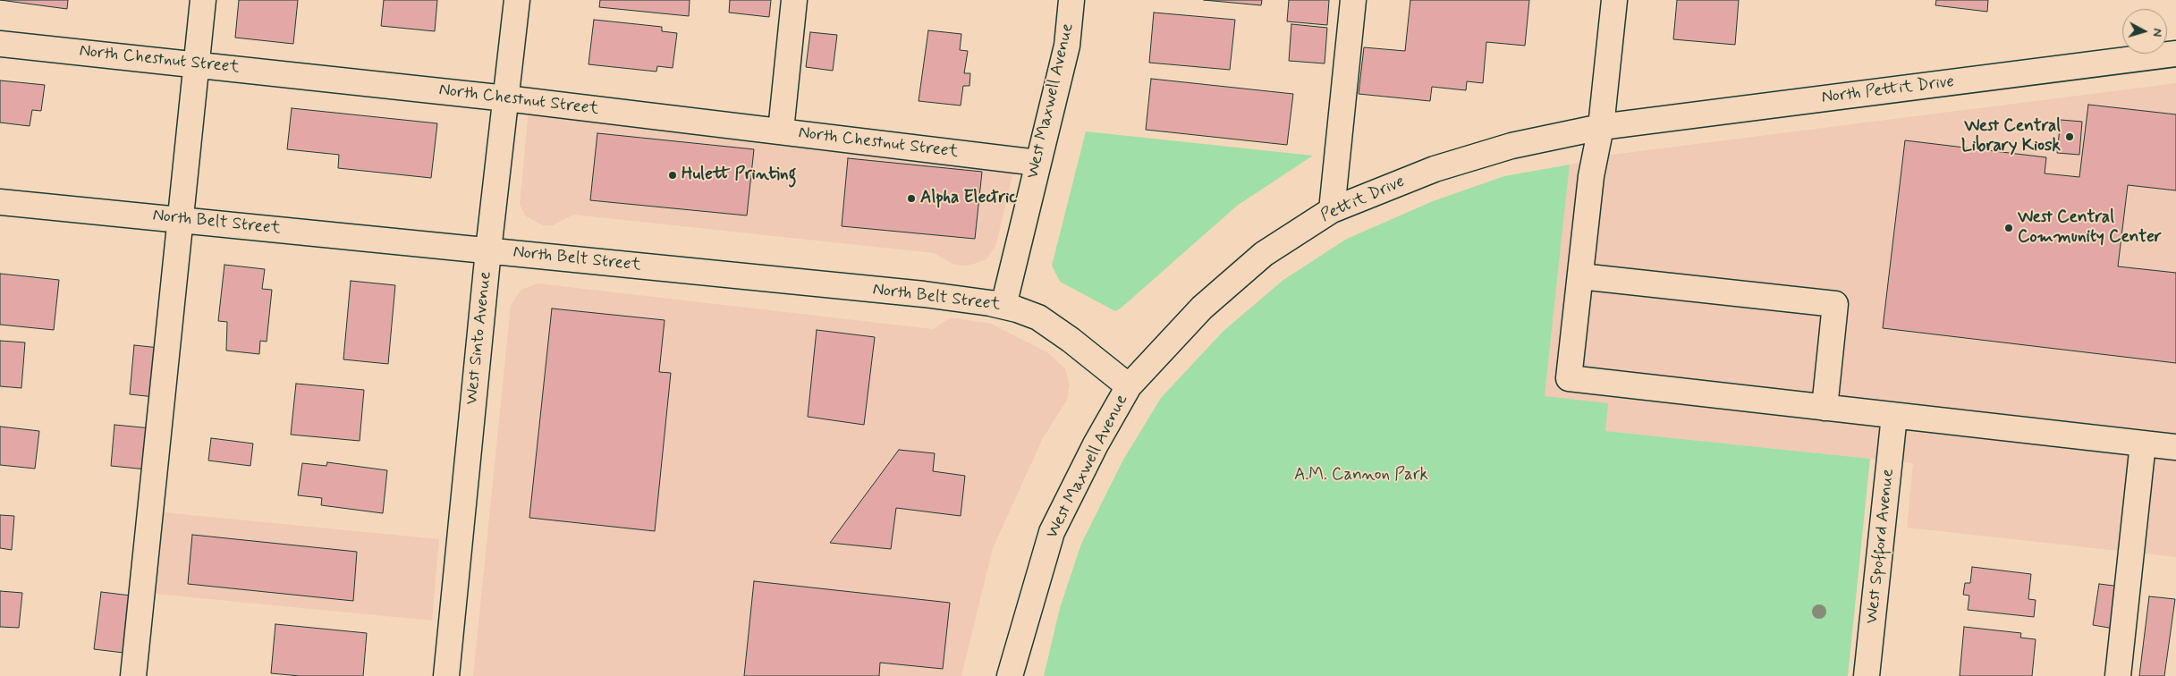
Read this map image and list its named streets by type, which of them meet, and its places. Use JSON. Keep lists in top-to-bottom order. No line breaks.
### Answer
{"streets":{"street":["North Chestnut Street","North Pettit Drive","West Maxwell Avenue","Pettit Drive","North Belt Street","West Sinto Avenue","West Spofford Avenue"]},"crossings":[["North Chestnut Street","West Maxwell Avenue"],["North Chestnut Street","West Sinto Avenue"],["North Pettit Drive","Pettit Drive"],["West Maxwell Avenue","Pettit Drive"],["West Maxwell Avenue","North Belt Street"],["Pettit Drive","North Belt Street"],["North Belt Street","West Sinto Avenue"]],"parks":["A.M. Cannon Park"],"places":["West Central Library Kiosk","Hulett Printing","Alpha Electric","West Central Community Center"],"north":"right"}
